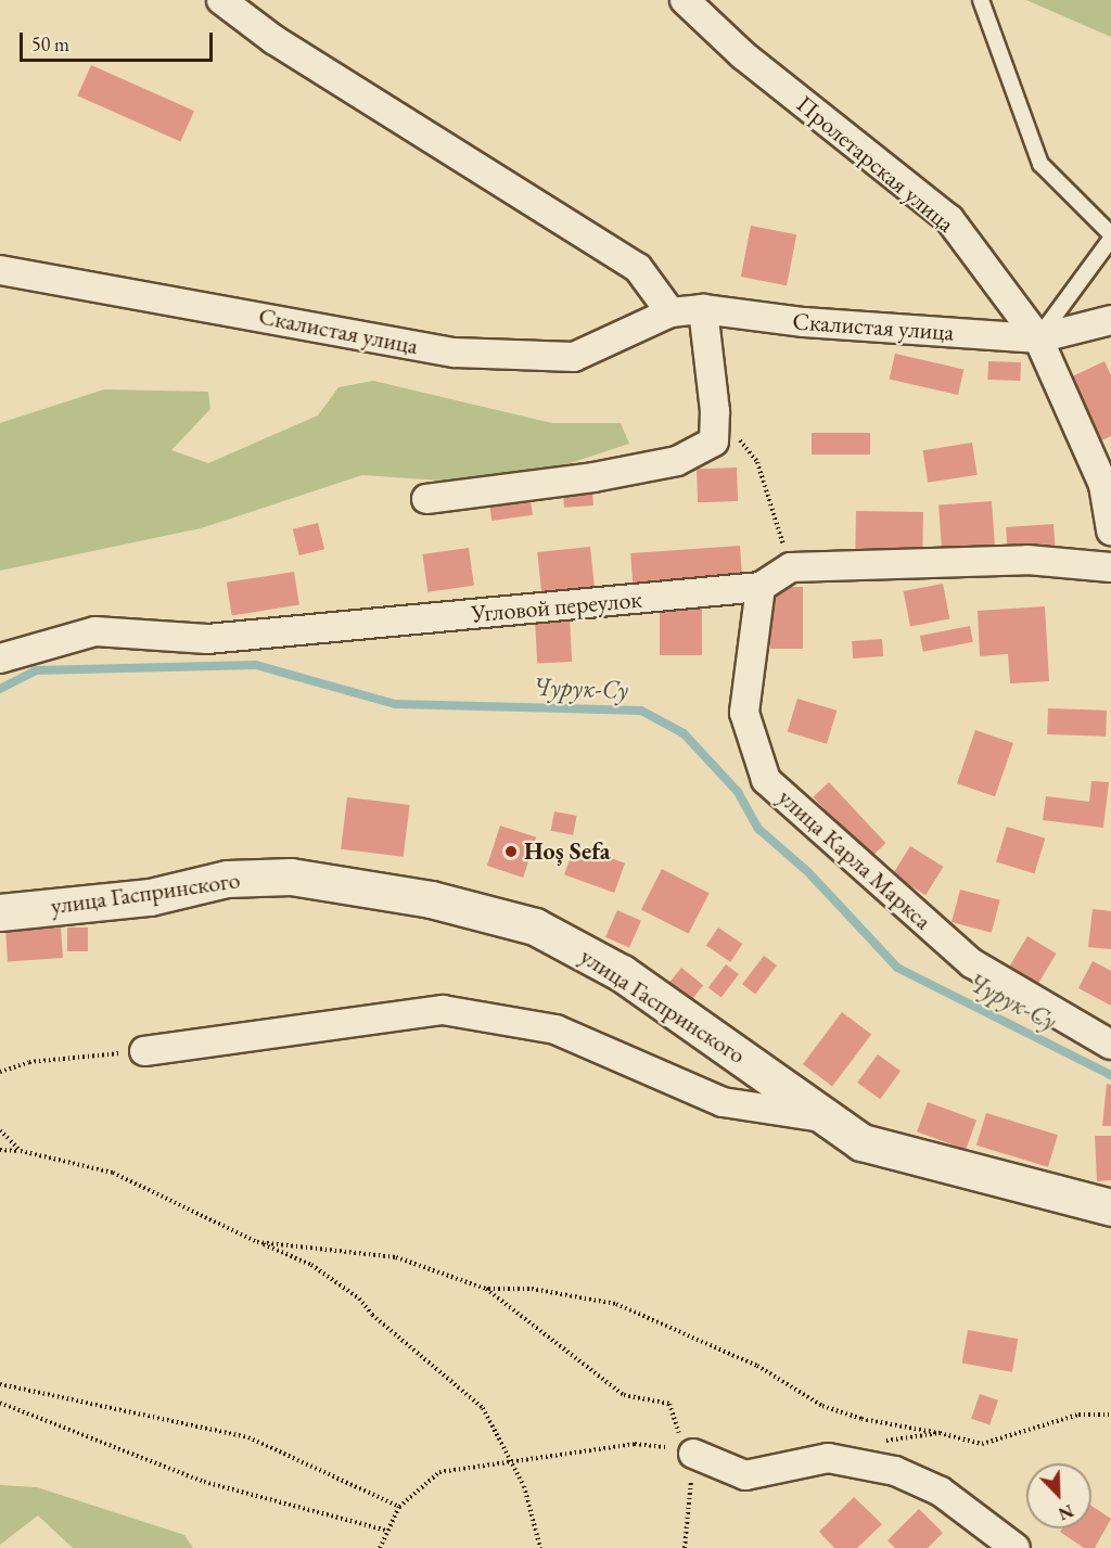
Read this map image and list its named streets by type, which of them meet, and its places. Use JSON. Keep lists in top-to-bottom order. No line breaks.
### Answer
{"streets":{"main road":["улица Гаспринского"],"street":["Пролетарская улица","Скалистая улица","Угловой переулок","улица Карла Маркса"]},"crossings":[["Пролетарская улица","Скалистая улица"],["Угловой переулок","улица Карла Маркса"]],"water":["Чурук-Су"],"places":["Hoş Sefa"],"scale_bar":"50 m","north":"bottom right"}
